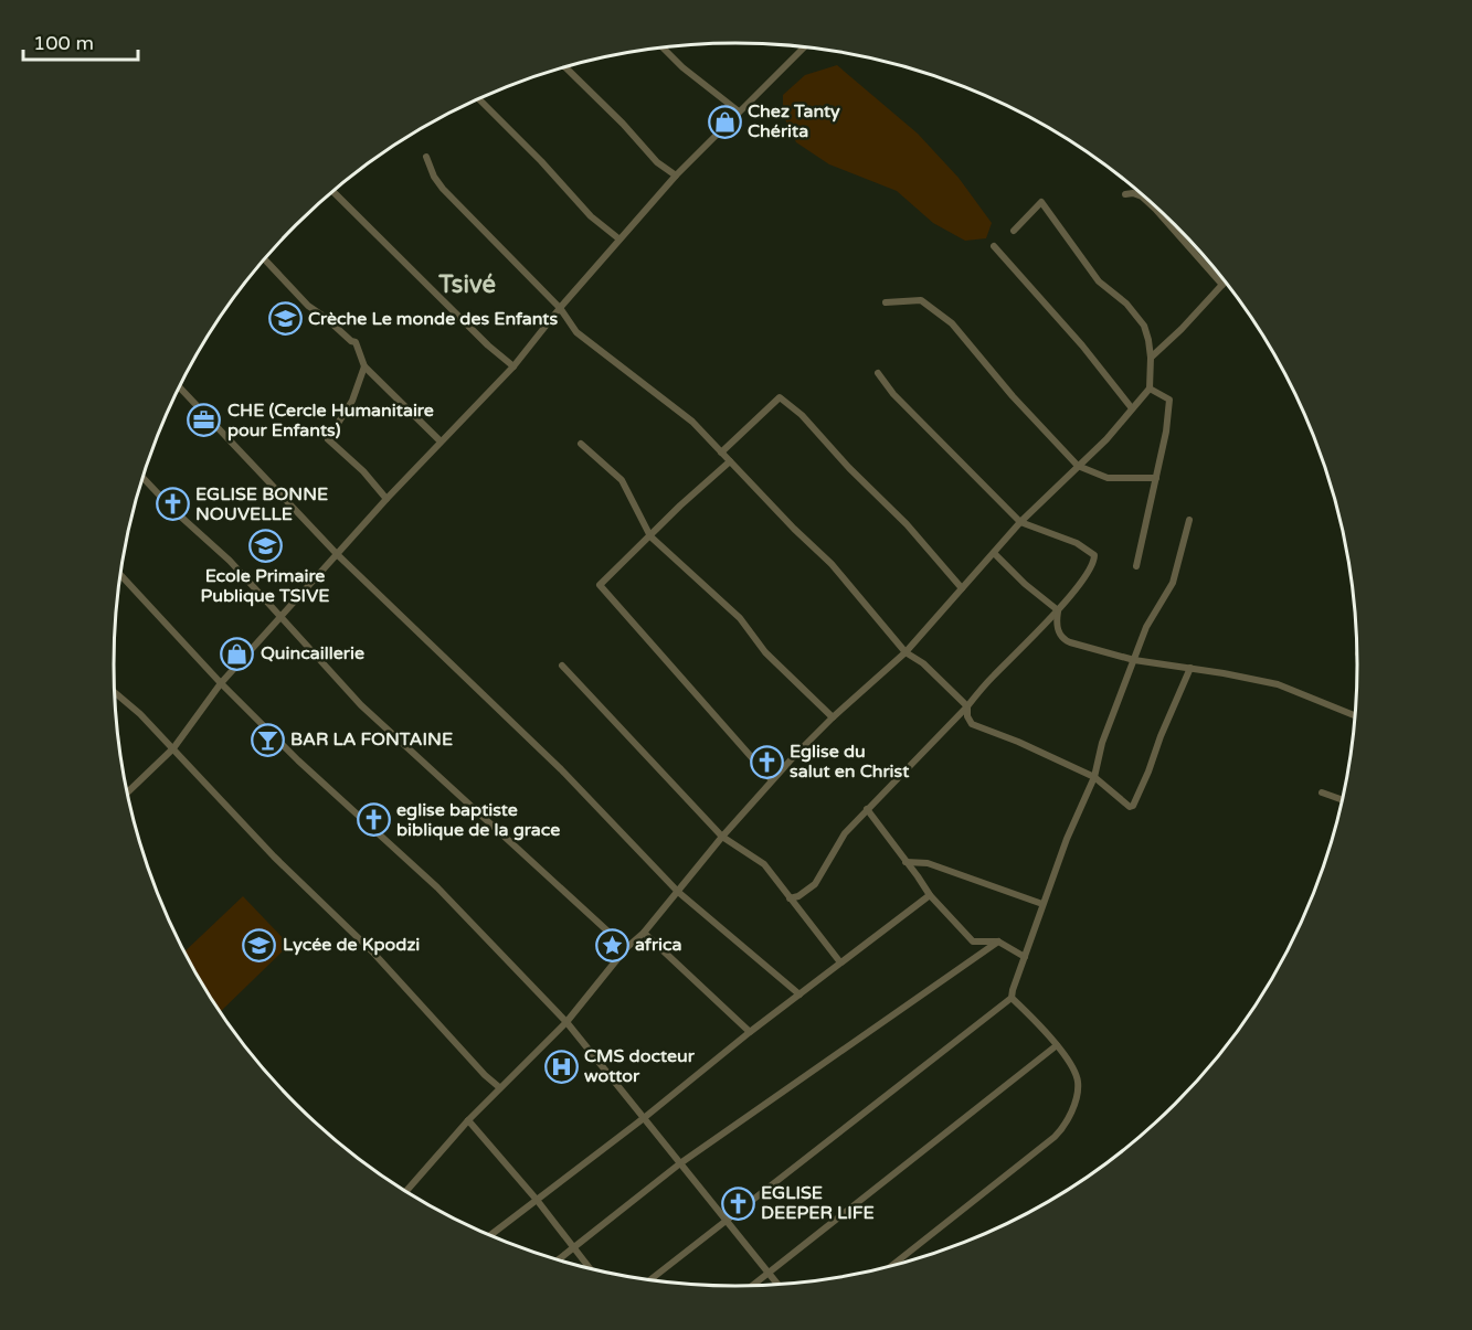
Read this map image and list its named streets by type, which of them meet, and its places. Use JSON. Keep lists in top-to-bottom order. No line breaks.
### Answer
{"districts":["Tsivé"],"places":{"shop":["Chez Tanty Chérita","Quincaillerie"],"school or university":["Crèche Le monde des Enfants","Ecole Primaire Publique TSIVE","Lycée de Kpodzi"],"office":["CHE (Cercle Humanitaire pour Enfants)"],"church":["EGLISE BONNE NOUVELLE","Eglise du salut en Christ","eglise baptiste biblique de la grace","EGLISE DEEPER LIFE"],"bar":["BAR LA FONTAINE"],"place":["africa"],"hospital":["CMS docteur wottor"]},"scale_bar":"100 m"}
